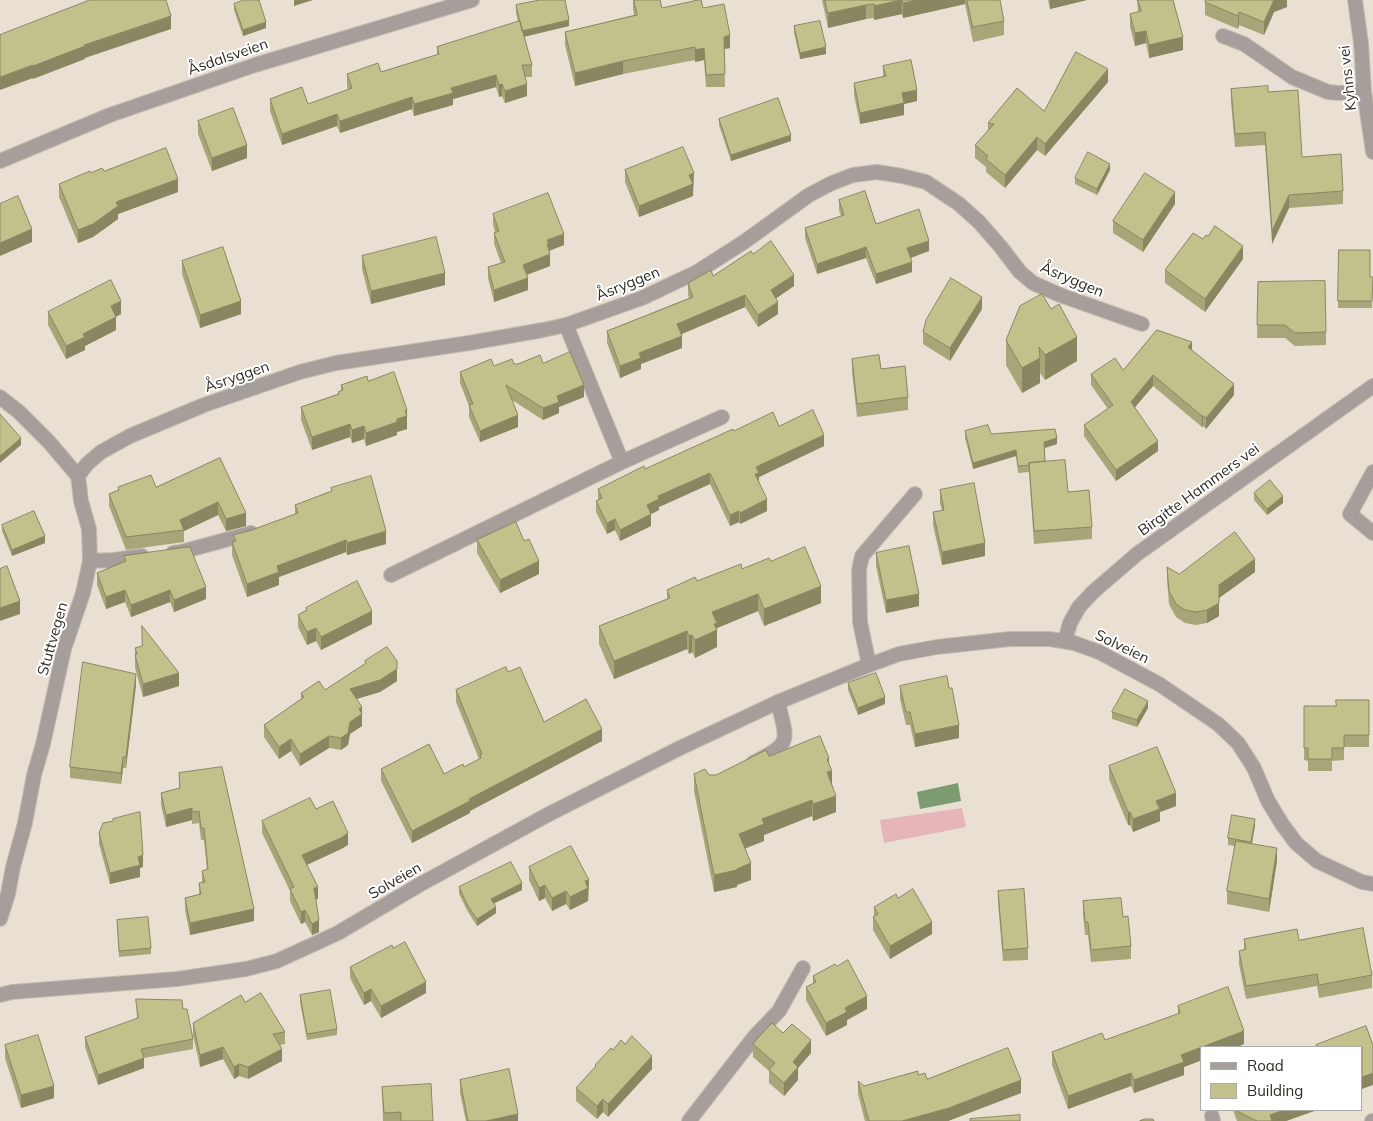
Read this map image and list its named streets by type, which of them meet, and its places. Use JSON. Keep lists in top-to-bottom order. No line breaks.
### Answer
{"streets":{"street":["Åsdalsveien","Kyhns vei","Åsryggen","Birgitte Hammers vei","Stuttvegen","Solveien"]},"crossings":[["Åsryggen","Stuttvegen"],["Birgitte Hammers vei","Solveien"]],"legend":["Road","Building"]}
